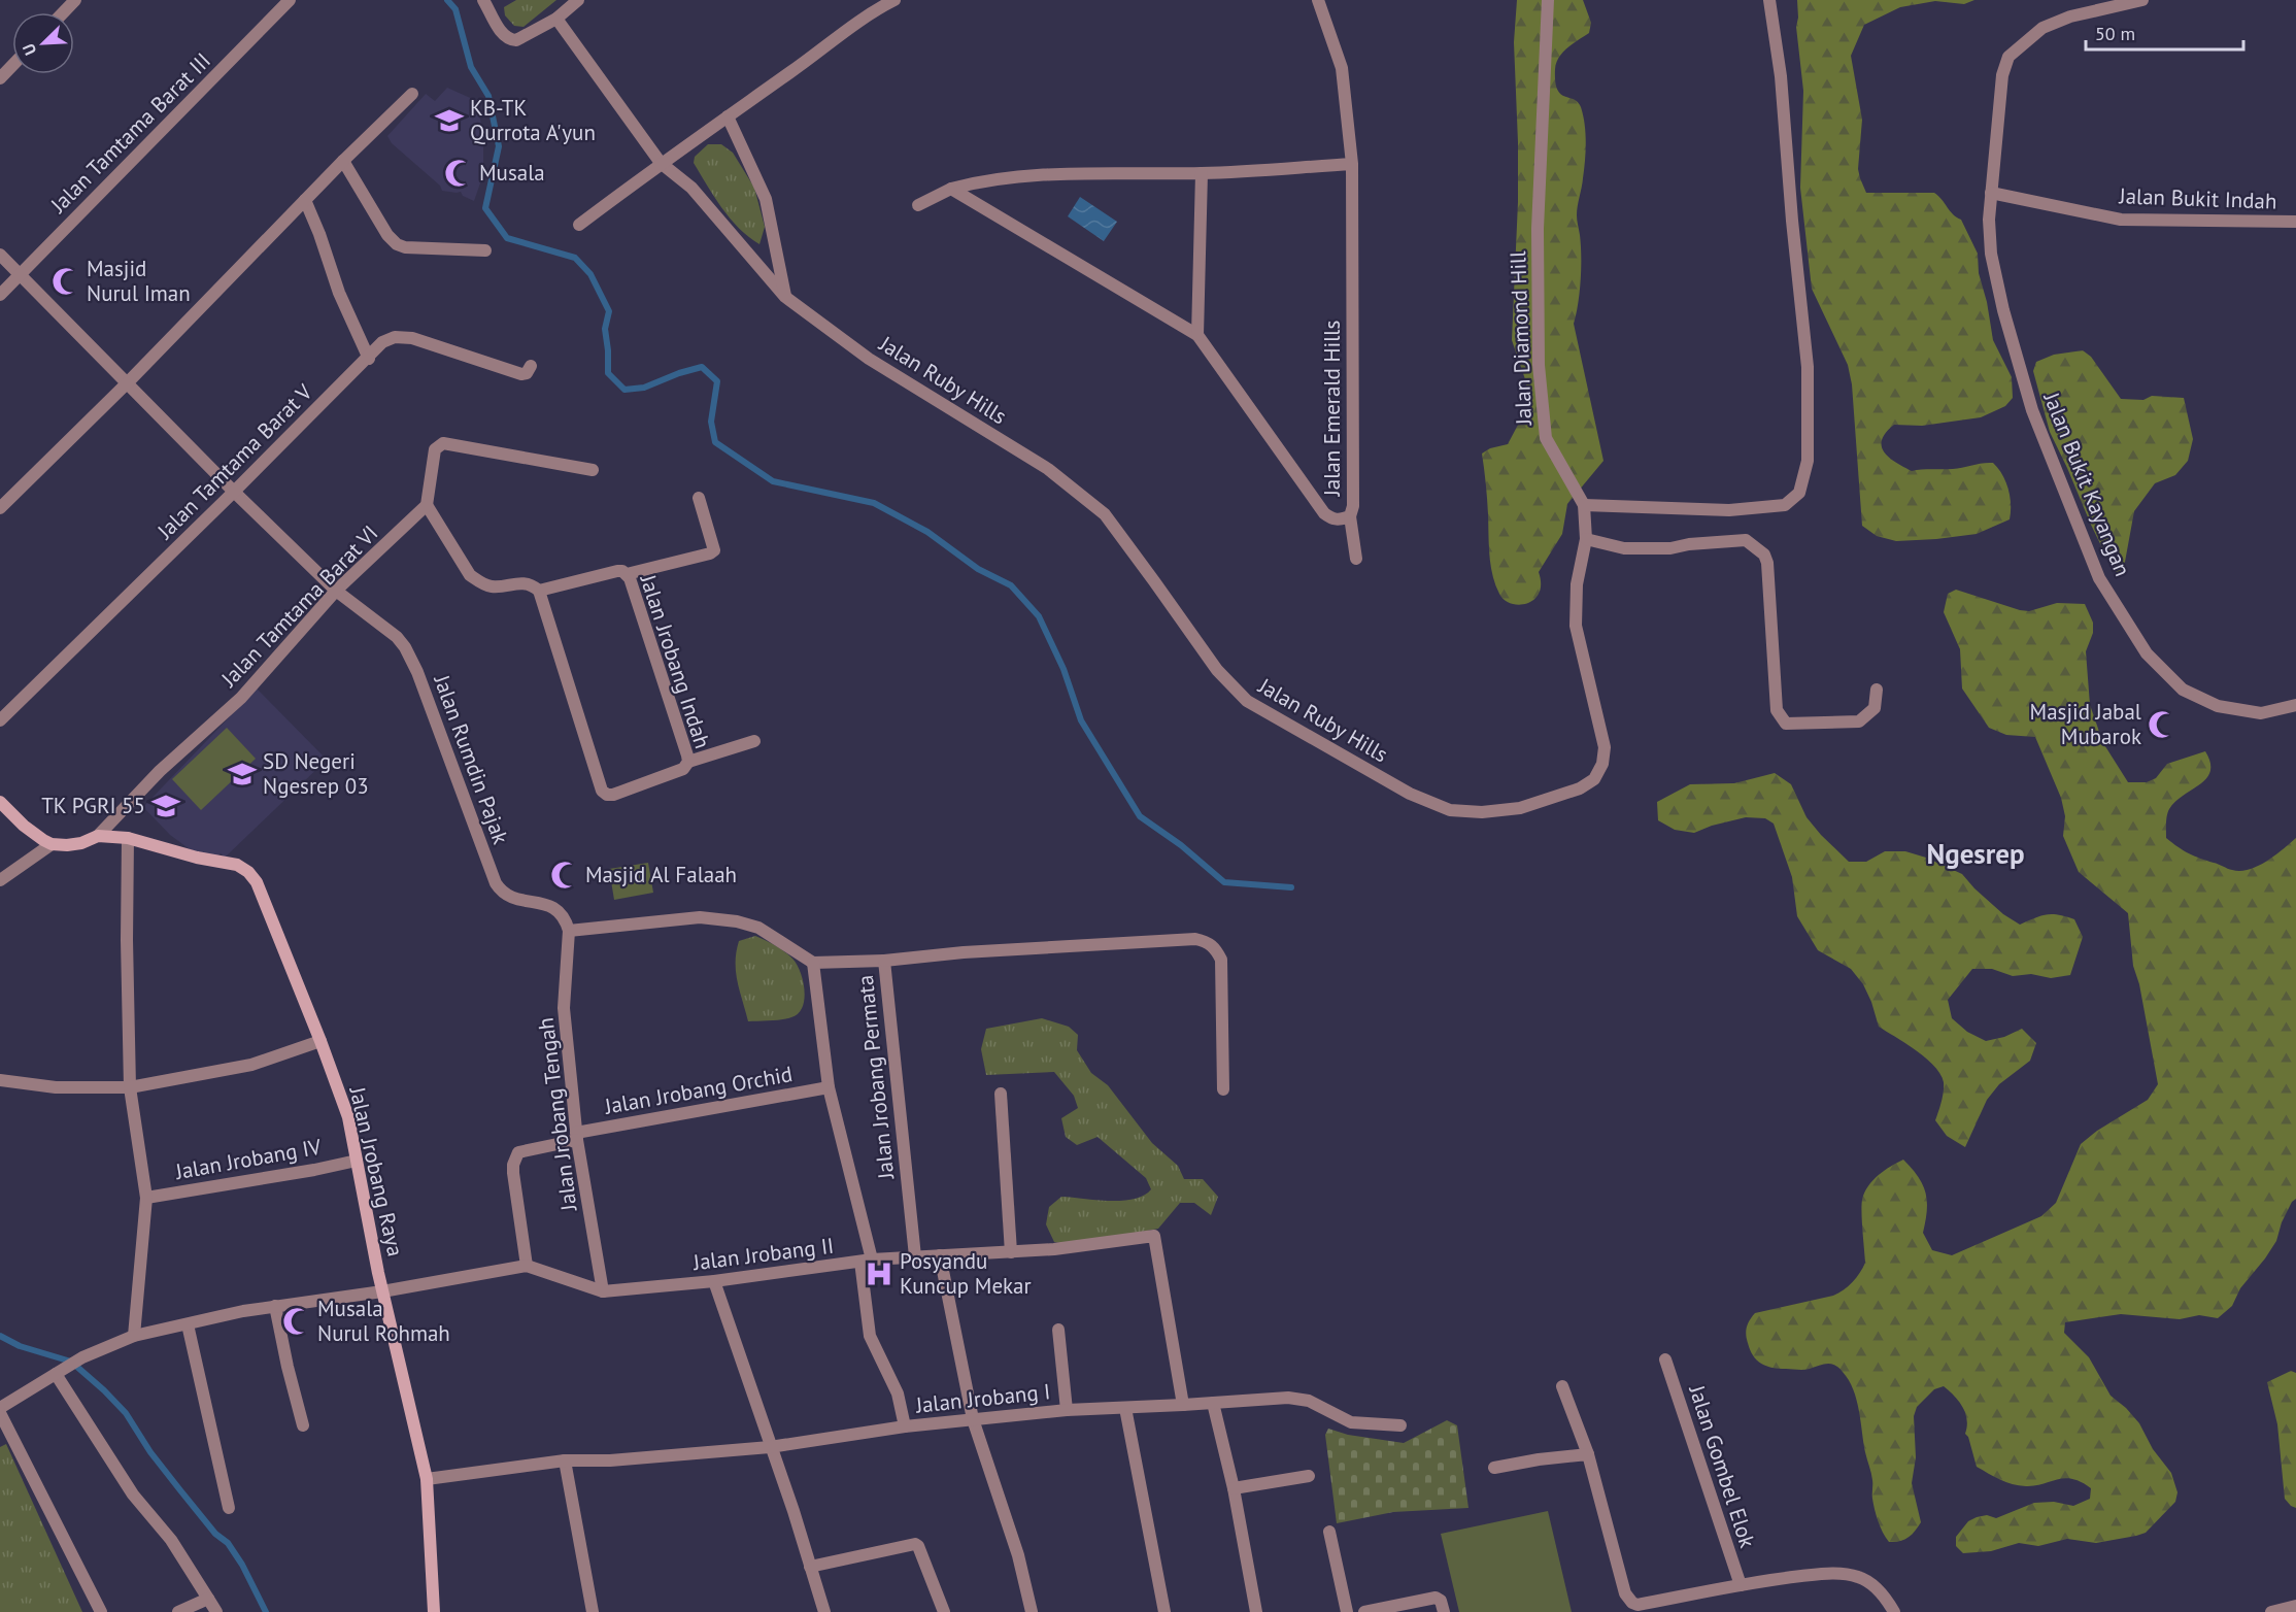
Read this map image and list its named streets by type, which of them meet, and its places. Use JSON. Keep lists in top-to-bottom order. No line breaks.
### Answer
{"streets":{"street":["Jalan Tamtama Barat III","Jalan Bukit Indah","Jalan Diamond Hill","Jalan Ruby Hills","Jalan Emerald Hills","Jalan Tamtama Barat V","Jalan Bukit Kayangan","Jalan Tamtama Barat VI","Jalan Jrobang Indah","Jalan Rumdin Pajak","Jalan Jrobang Permata","Jalan Jrobang Orchid","Jalan Jrobang Tengah","Jalan Jrobang IV","Jalan Jrobang Raya","Jalan Jrobang II","Jalan Jrobang I","Jalan Gombel Elok"]},"crossings":[["Jalan Bukit Indah","Jalan Bukit Kayangan"],["Jalan Diamond Hill","Jalan Ruby Hills"],["Jalan Tamtama Barat VI","Jalan Rumdin Pajak"],["Jalan Tamtama Barat VI","Jalan Jrobang Raya"],["Jalan Rumdin Pajak","Jalan Jrobang Tengah"],["Jalan Jrobang Permata","Jalan Jrobang II"],["Jalan Jrobang Orchid","Jalan Jrobang Tengah"],["Jalan Jrobang Orchid","Jalan Jrobang II"],["Jalan Jrobang Tengah","Jalan Jrobang II"],["Jalan Jrobang IV","Jalan Jrobang Raya"],["Jalan Jrobang Raya","Jalan Jrobang II"],["Jalan Jrobang Raya","Jalan Jrobang I"],["Jalan Jrobang II","Jalan Jrobang I"]],"districts":["Ngesrep"],"places":{"school or university":["KB-TK Qurrota A'yun","SD Negeri Ngesrep 03","TK PGRI 55"],"mosque":["Musala","Masjid Nurul Iman","Masjid Jabal Mubarok","Masjid Al Falaah","Musala Nurul Rohmah"],"hospital":["Posyandu Kuncup Mekar"]},"scale_bar":"50 m","north":"bottom left"}
